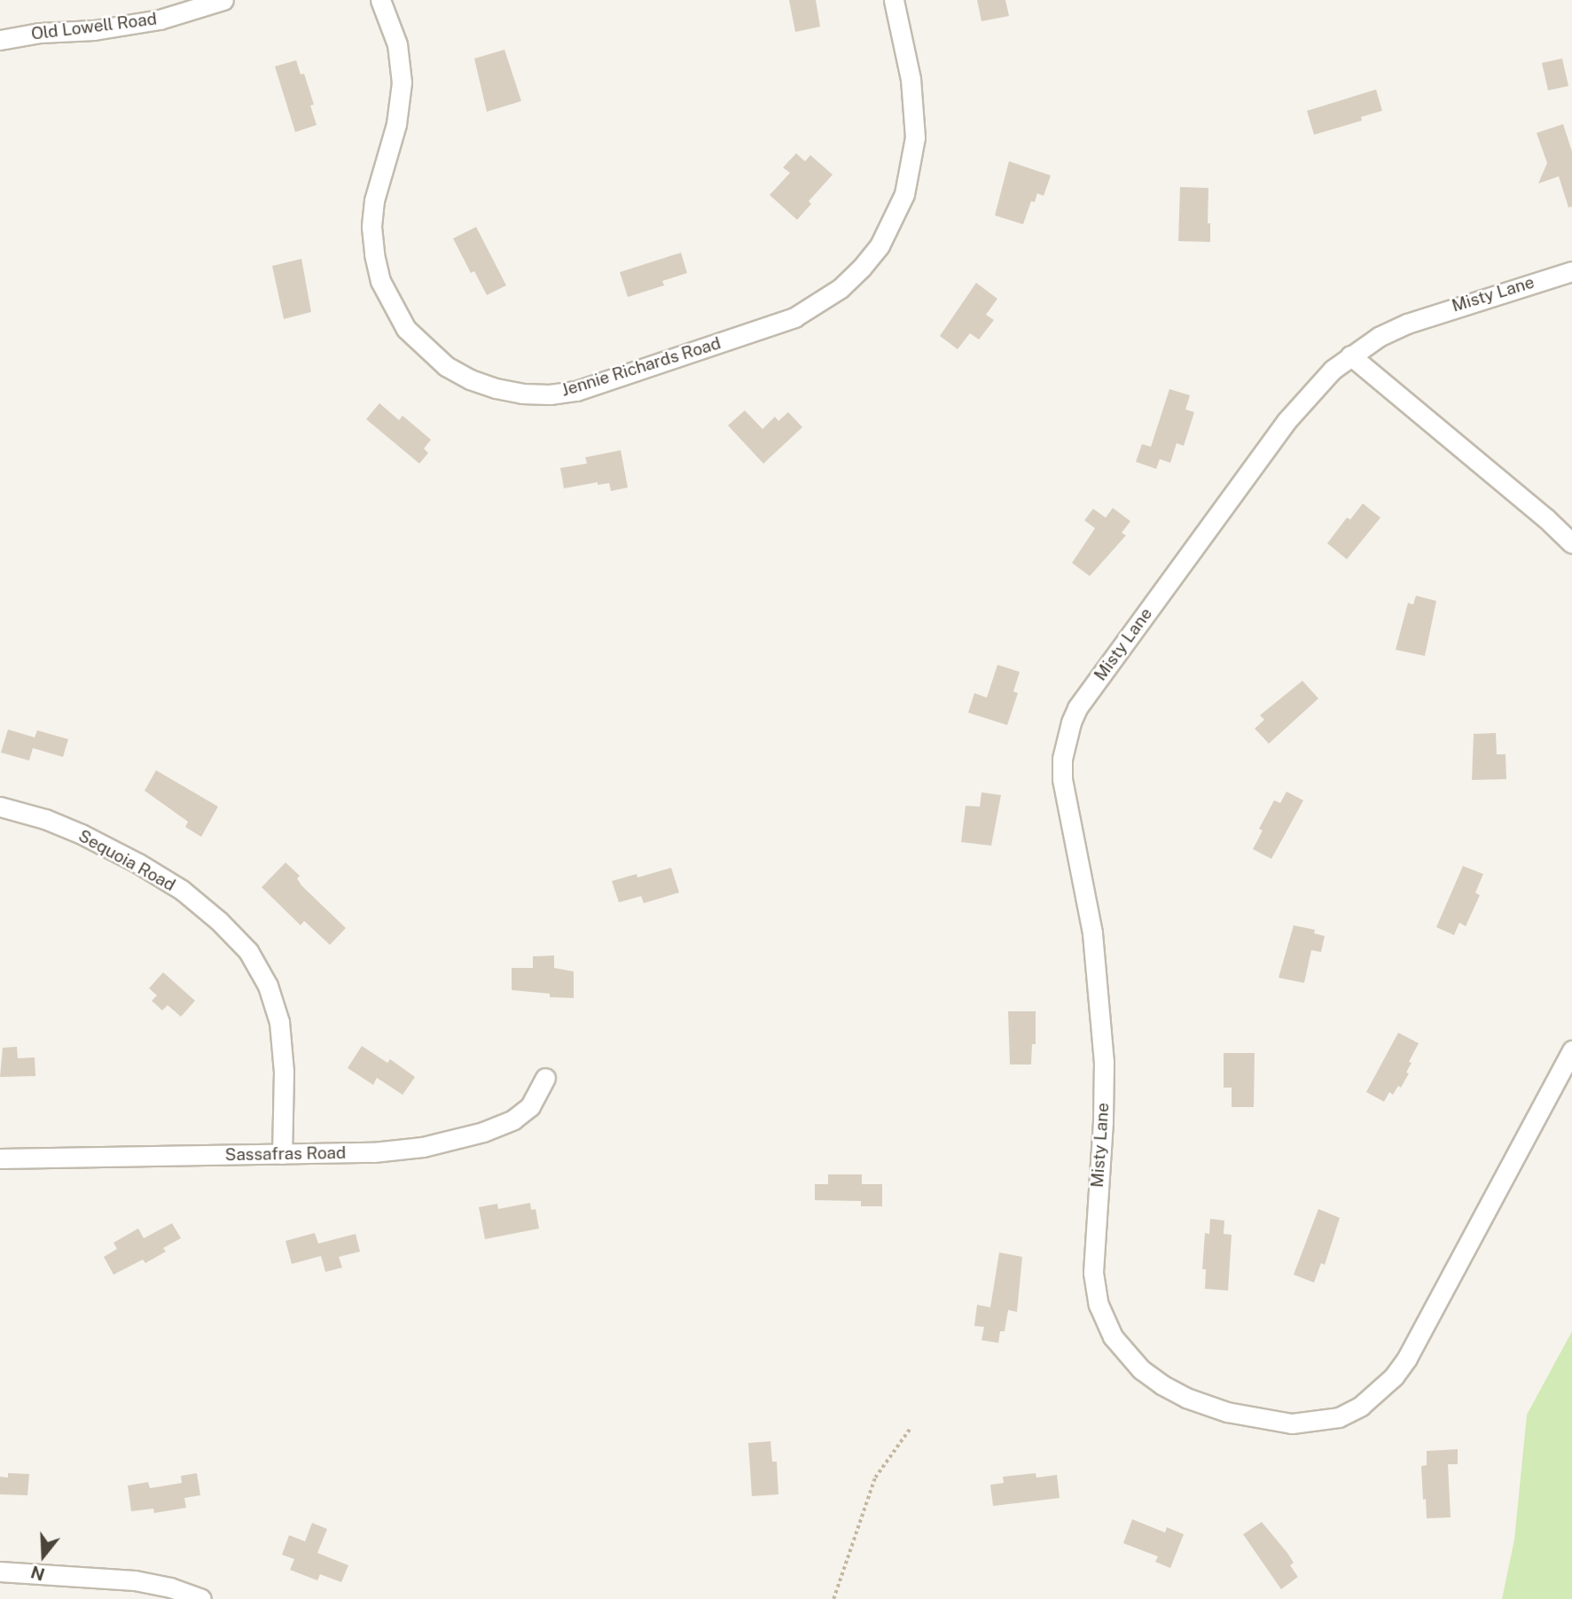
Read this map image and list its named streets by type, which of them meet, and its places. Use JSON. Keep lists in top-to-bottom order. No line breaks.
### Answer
{"streets":{"street":["Old Lowell Road","Misty Lane","Jennie Richards Road","Sequoia Road","Sassafras Road"]},"crossings":[["Sequoia Road","Sassafras Road"]],"north":"bottom"}
